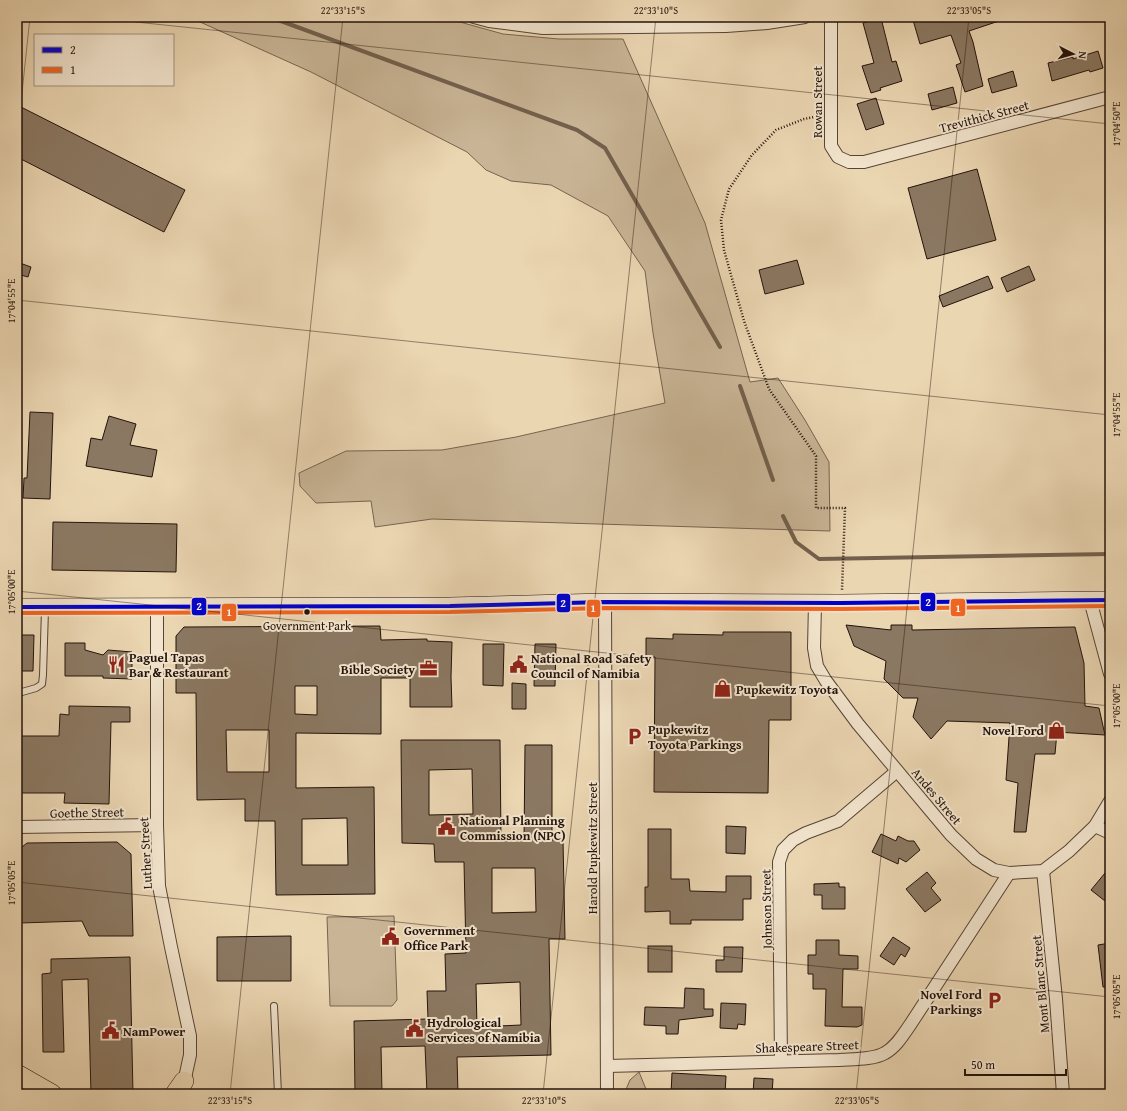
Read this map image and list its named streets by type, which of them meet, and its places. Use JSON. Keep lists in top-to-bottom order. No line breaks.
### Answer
{"streets":{"street":["Rowan Street","Trevithick Street","Andes Street","Goethe Street","Harold Pupkewitz Street","Luther Street","Johnson Street","Mont Blanc Street","Shakespeare Street"]},"crossings":[["Rowan Street","Trevithick Street"],["Andes Street","Johnson Street"],["Andes Street","Mont Blanc Street"],["Andes Street","Shakespeare Street"],["Goethe Street","Luther Street"],["Harold Pupkewitz Street","Shakespeare Street"],["Johnson Street","Shakespeare Street"]],"places":{"other":["Government Park"],"restaurant":["Paguel Tapas Bar & Restaurant"],"public building":["National Road Safety Council of Namibia","National Planning Commission (NPC)","Government Office Park","Hydrological Services of Namibia","NamPower"],"office":["Bible Society"],"shop":["Pupkewitz Toyota","Novel Ford"],"parking":["Pupkewitz Toyota Parkings","Novel Ford Parkings"]},"lines":["transit line 2","transit line 1"],"legend":["2","1"],"scale_bar":"50 m","north":"right","coordinates":["22°33'15\"S","22°33'10\"S","22°33'05\"S","17°04'50\"E","17°04'55\"E","17°05'00\"E","17°05'05\"E"]}
